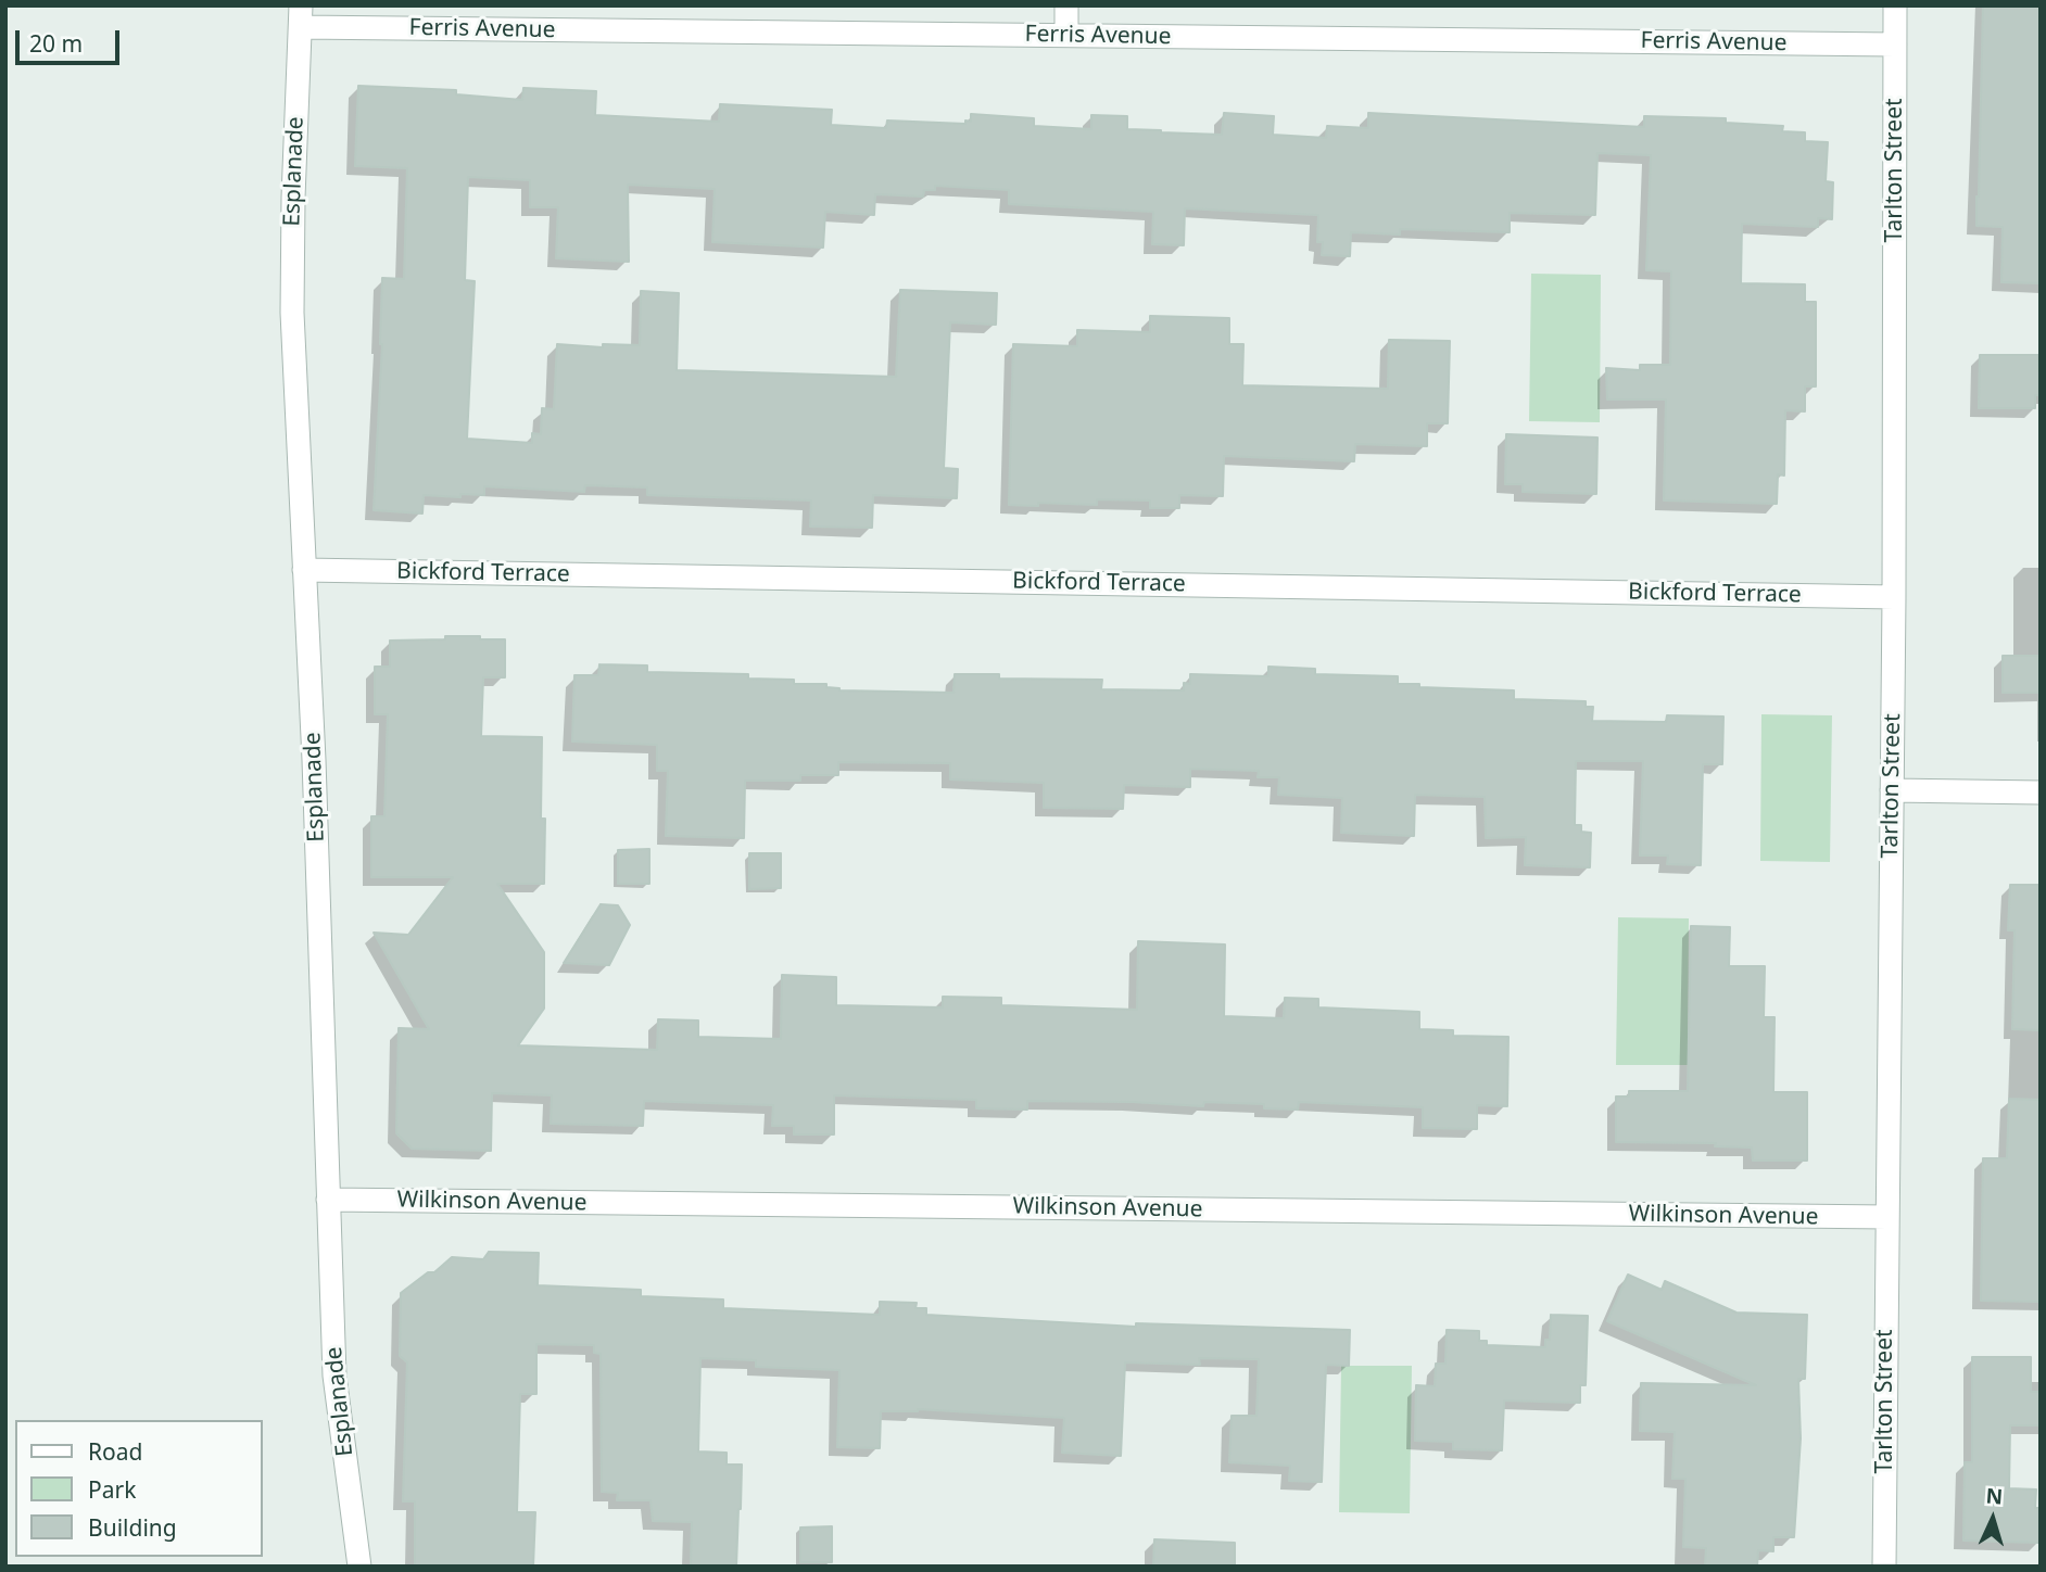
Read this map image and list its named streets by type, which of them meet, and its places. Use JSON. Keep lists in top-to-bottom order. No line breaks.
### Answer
{"streets":{"street":["Ferris Avenue","Tarlton Street","Esplanade","Bickford Terrace","Wilkinson Avenue"]},"crossings":[["Ferris Avenue","Tarlton Street"],["Ferris Avenue","Esplanade"],["Tarlton Street","Bickford Terrace"],["Tarlton Street","Wilkinson Avenue"],["Esplanade","Bickford Terrace"],["Esplanade","Wilkinson Avenue"]],"legend":["Road","Park","Building"],"scale_bar":"20 m","north":"top"}
